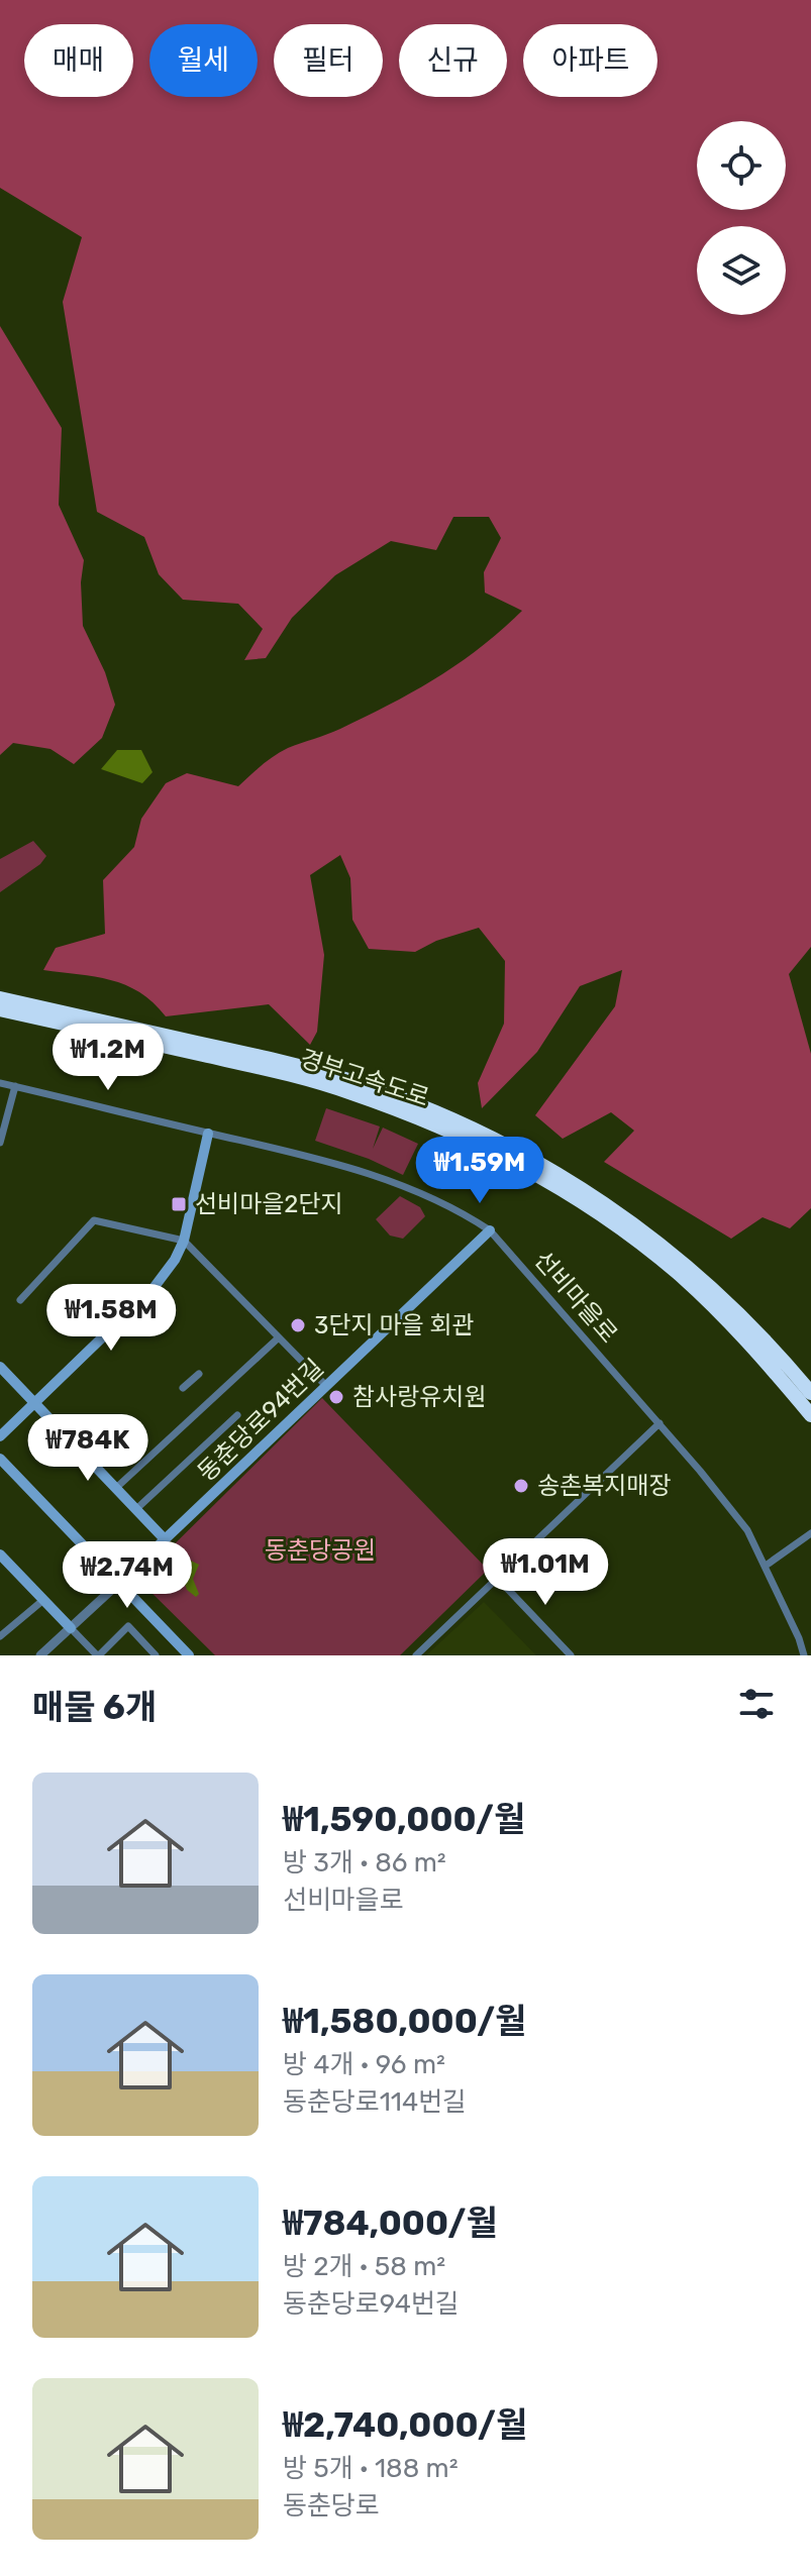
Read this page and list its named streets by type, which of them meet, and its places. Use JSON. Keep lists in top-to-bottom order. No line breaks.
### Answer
{"streets":{"highway":["경부고속도로"],"main road":["동춘당로94번길"],"street":["선비마을로"]},"crossings":[["선비마을로","동춘당로94번길"]],"parks":["동춘당공원"],"places":{"transit":["선비마을2단지"],"other":["3단지 마을 회관","참사랑유치원","송촌복지매장"]},"page":{"chip":["매매","월세","필터","신규","아파트"],"price":["₩1.2M","₩1.59M","₩1.58M","₩784K","₩1.01M","₩2.74M"],"heading":"매물 6개","list":[{"name":"₩1,590,000/월","note":"방 3개 · 86 m² · 선비마을로"},{"name":"₩1,580,000/월","note":"방 4개 · 96 m² · 동춘당로114번길"},{"name":"₩784,000/월","note":"방 2개 · 58 m² · 동춘당로94번길"},{"name":"₩2,740,000/월","note":"방 5개 · 188 m² · 동춘당로"}]}}
